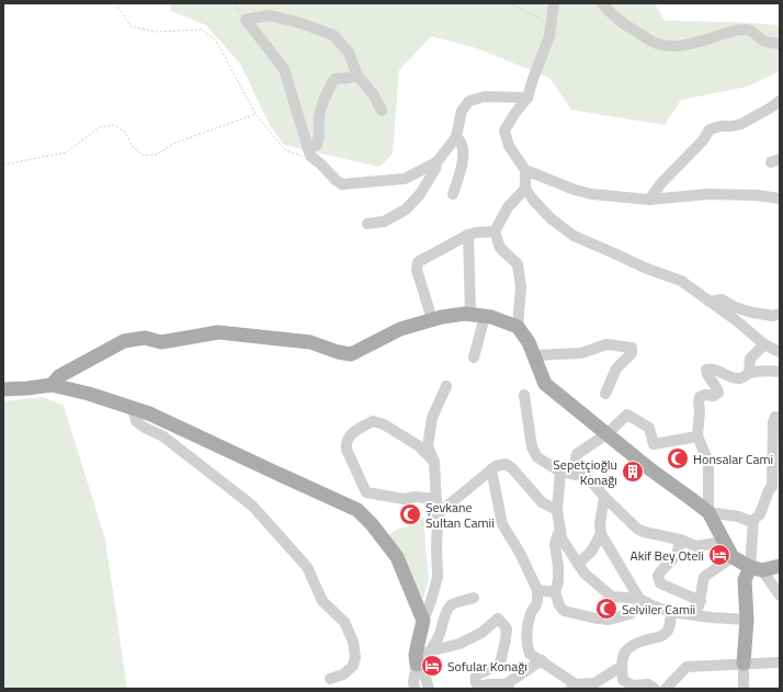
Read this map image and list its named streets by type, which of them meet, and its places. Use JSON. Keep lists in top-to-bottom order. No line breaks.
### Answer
{"places":{"mosque":["Honsalar Cami","Şevkane Sultan Camii","Selviler Camii"],"building":["Sepetçioğlu Konağı"],"hotel":["Akif Bey Oteli","Sofular Konağı"]}}
